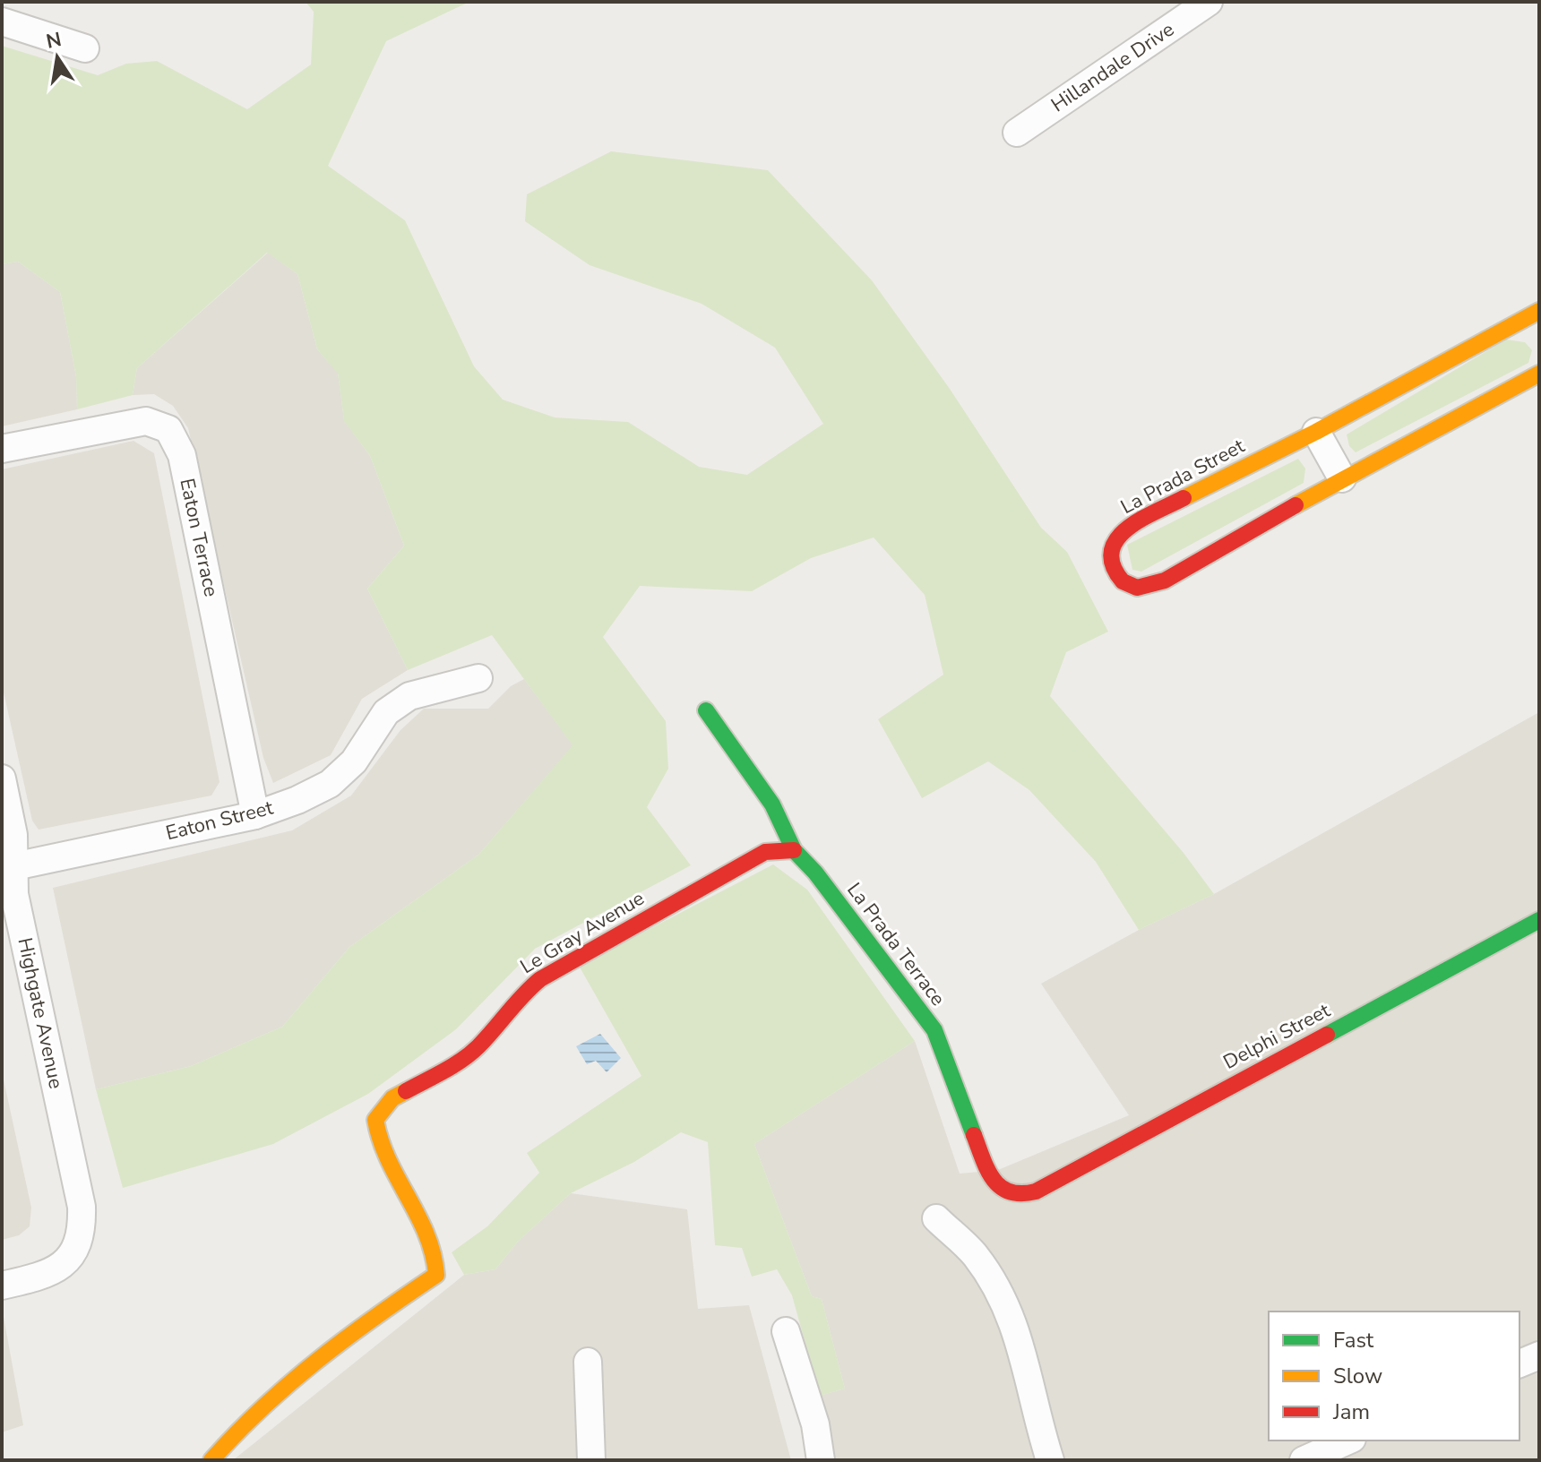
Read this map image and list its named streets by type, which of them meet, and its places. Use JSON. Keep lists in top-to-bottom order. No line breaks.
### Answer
{"streets":{"street":["Hillandale Drive","La Prada Street","Eaton Terrace","Eaton Street","Le Gray Avenue","La Prada Terrace","Highgate Avenue","Delphi Street"]},"crossings":[["Eaton Terrace","Eaton Street"],["Eaton Street","Highgate Avenue"],["Le Gray Avenue","La Prada Terrace"],["La Prada Terrace","Delphi Street"]],"legend":["Fast","Slow","Jam"],"north":"top"}
